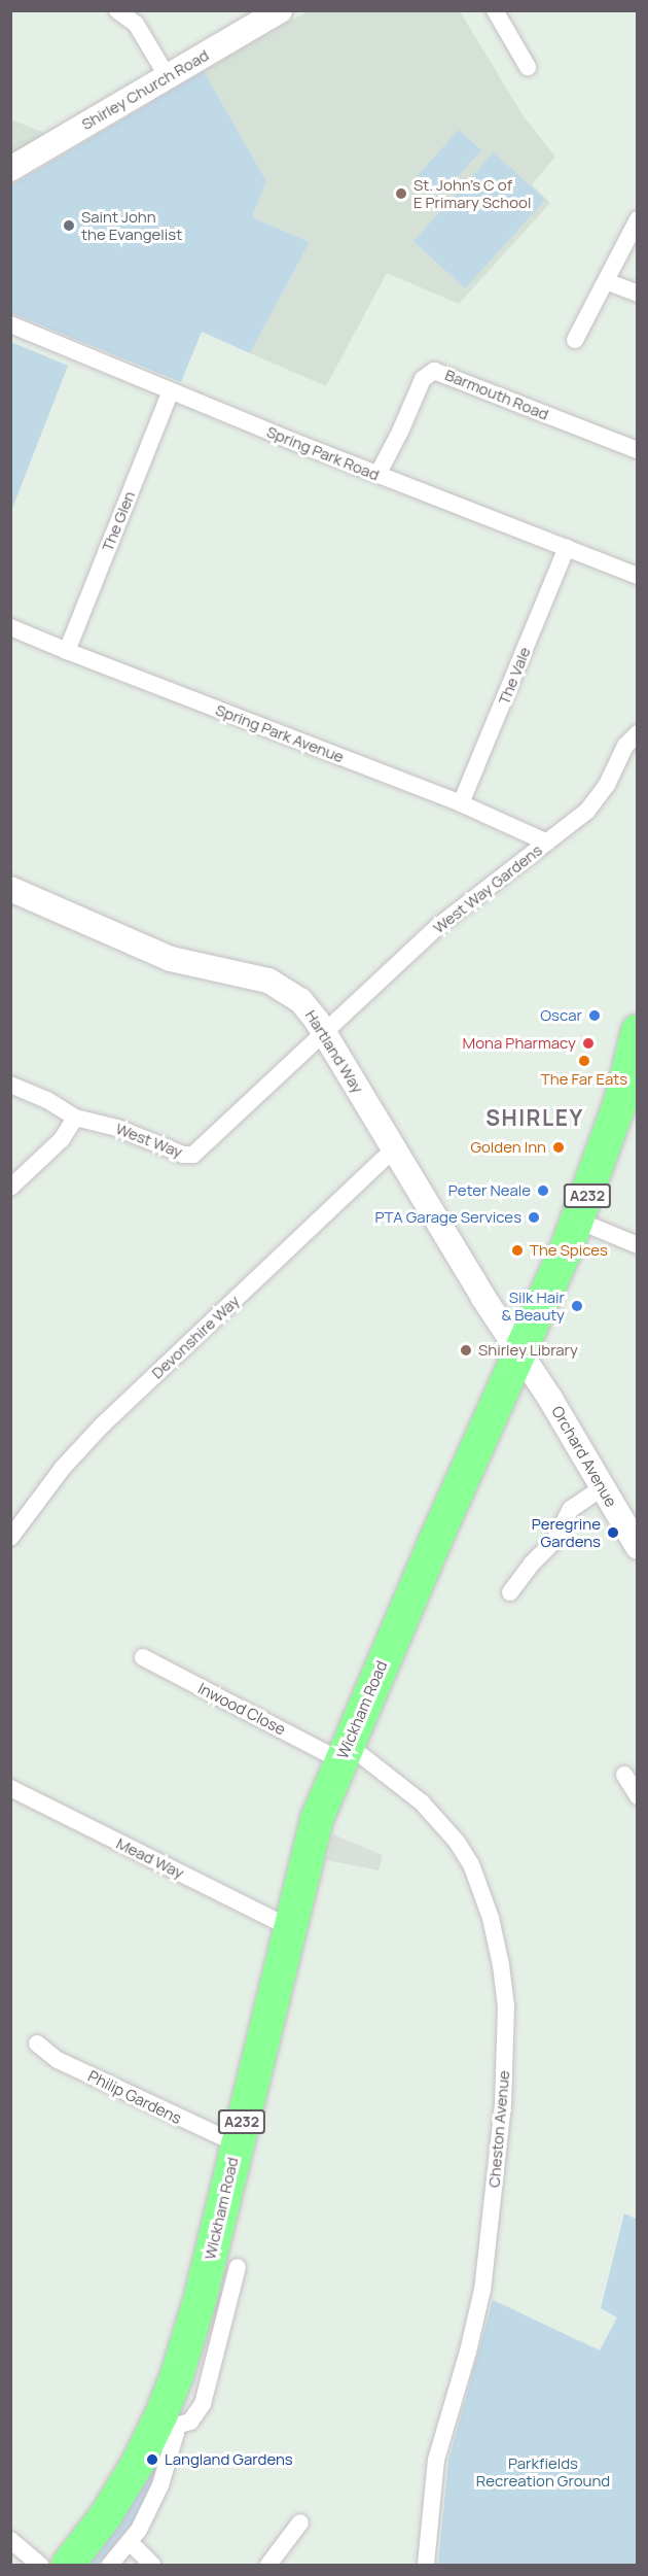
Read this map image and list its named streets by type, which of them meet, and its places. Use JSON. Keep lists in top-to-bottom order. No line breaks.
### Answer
{"streets":{"highway":["A232","Wickham Road"],"street":["Shirley Church Road","Barmouth Road","Spring Park Road","The Glen","The Vale","Spring Park Avenue","West Way Gardens","Hartland Way","West Way","Devonshire Way","Orchard Avenue","Inwood Close","Mead Way","Philip Gardens","Cheston Avenue"]},"crossings":[["Barmouth Road","Spring Park Road"],["Spring Park Road","The Glen"],["Spring Park Road","The Vale"],["The Glen","Spring Park Avenue"],["The Vale","Spring Park Avenue"],["Spring Park Avenue","West Way Gardens"],["West Way Gardens","Hartland Way"],["West Way Gardens","West Way"],["Hartland Way","West Way"],["Hartland Way","Devonshire Way"],["Hartland Way","Orchard Avenue"],["Hartland Way","Wickham Road"],["Orchard Avenue","Wickham Road"],["Inwood Close","Wickham Road"],["Inwood Close","Cheston Avenue"],["Wickham Road","Mead Way"],["Wickham Road","Philip Gardens"],["Wickham Road","Cheston Avenue"]],"districts":["SHIRLEY"],"parks":["Parkfields Recreation Ground"],"places":["St. John's C of E Primary School","Saint John the Evangelist","Oscar","Mona Pharmacy","The Far Eats","Golden Inn","Peter Neale","PTA Garage Services","The Spices","Silk Hair & Beauty","Shirley Library","Peregrine Gardens","Langland Gardens"]}
